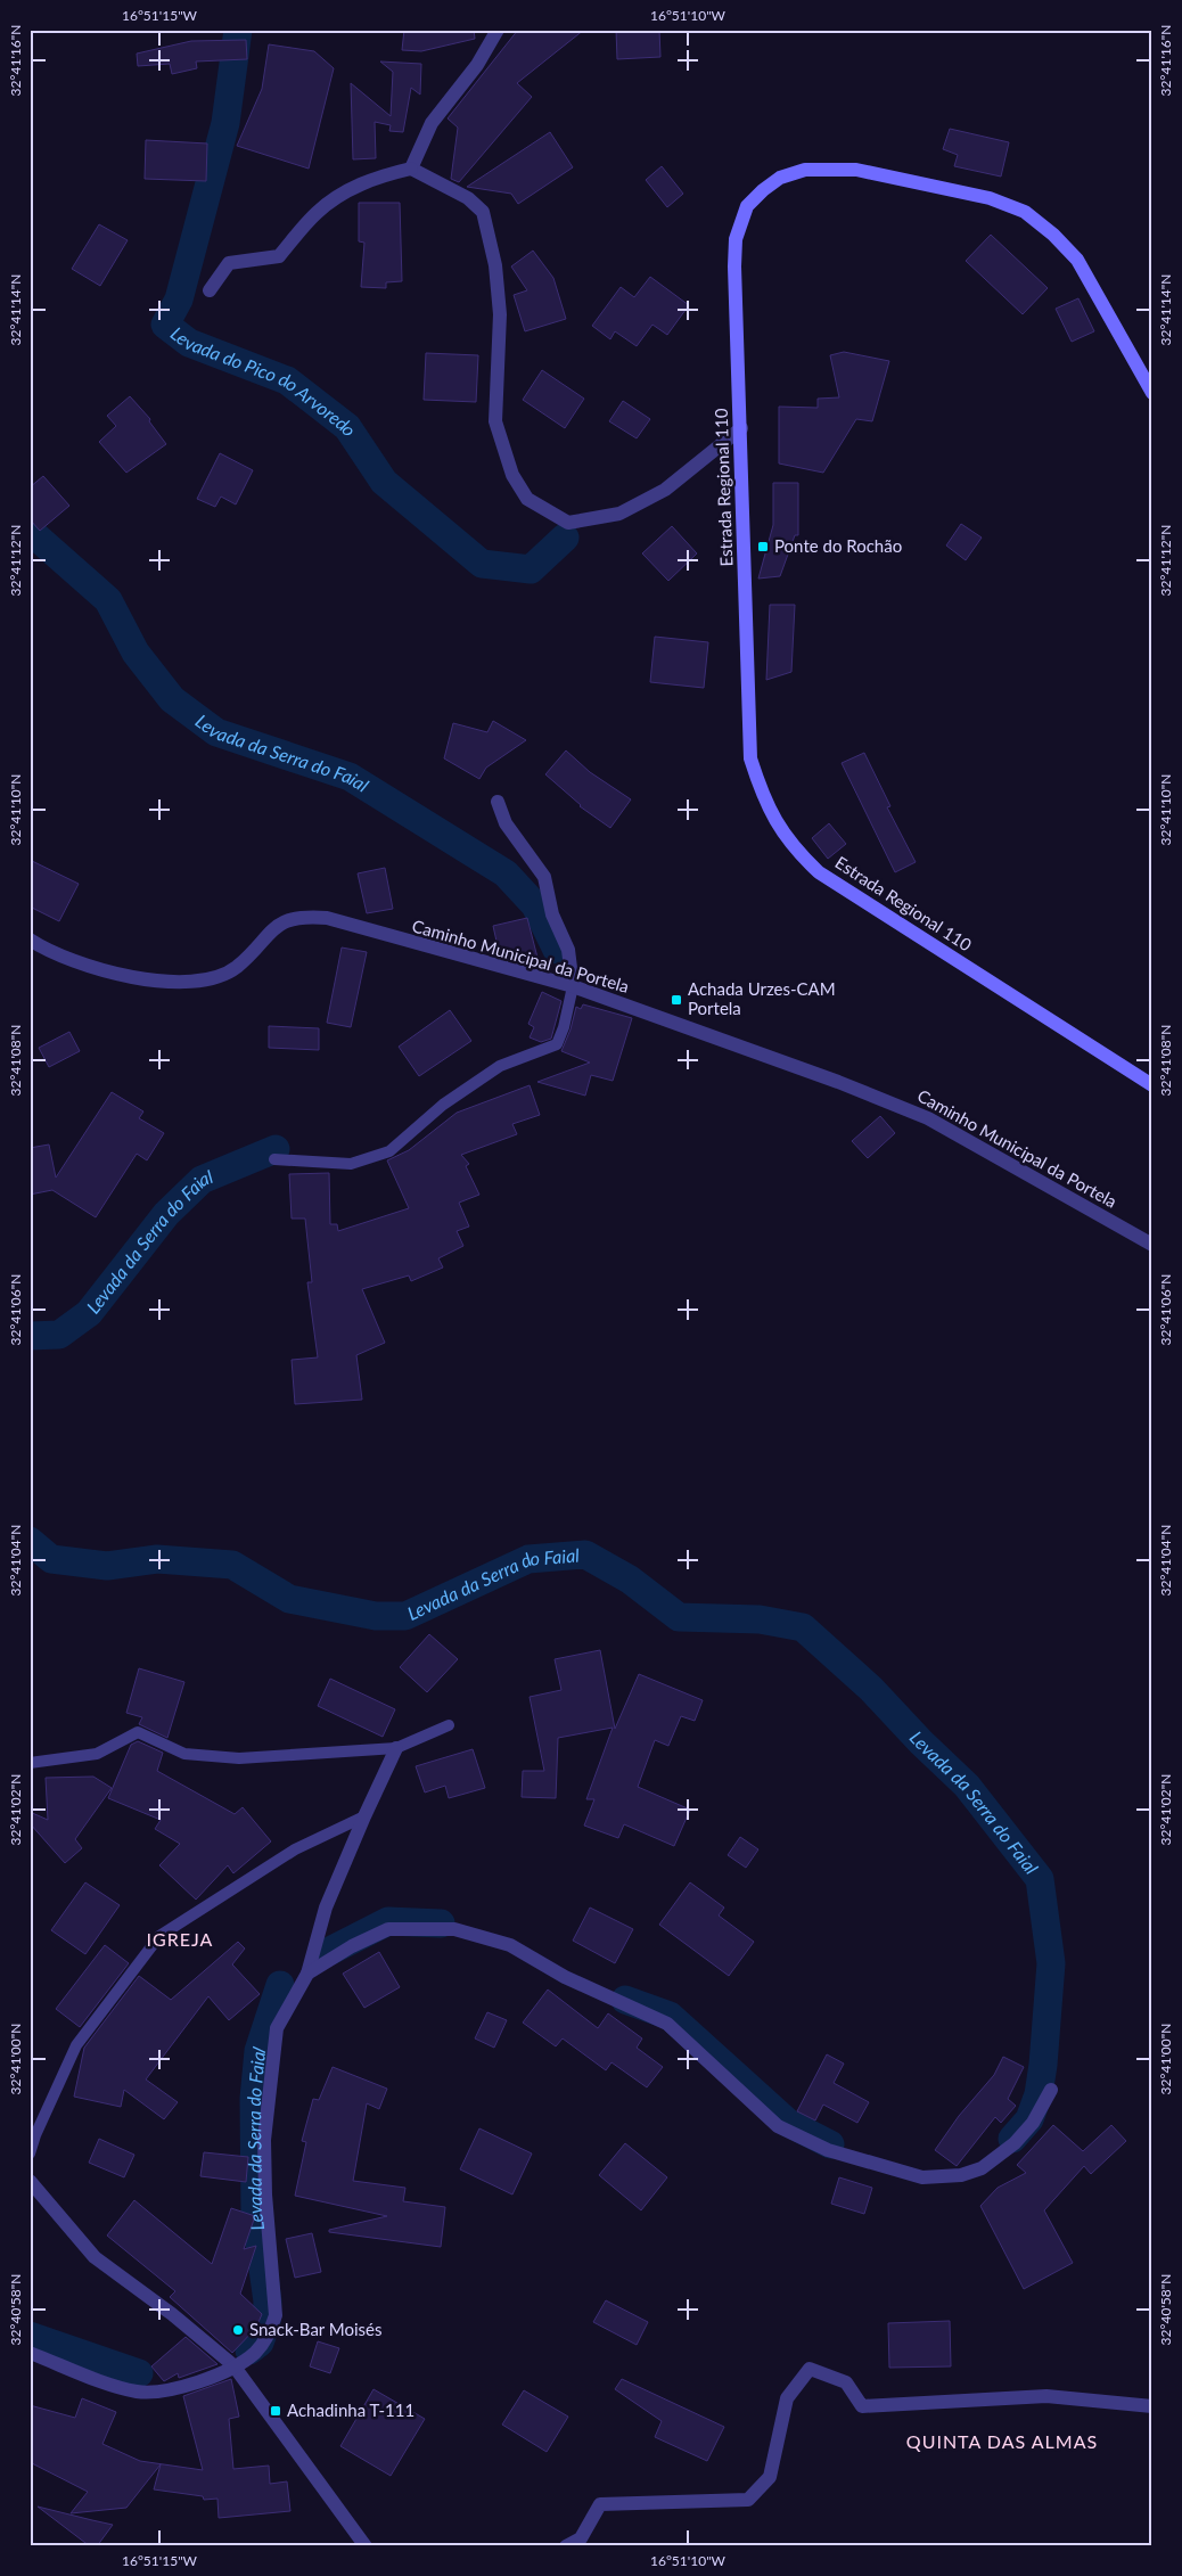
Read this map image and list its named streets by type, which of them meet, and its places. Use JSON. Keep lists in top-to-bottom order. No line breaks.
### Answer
{"streets":{"main road":["Estrada Regional 110"],"street":["Caminho Municipal da Portela"]},"districts":["IGREJA","QUINTA DAS ALMAS"],"water":["Levada do Pico do Arvoredo","Levada da Serra do Faial"],"places":{"transit":["Ponte do Rochão","Achada Urzes-CAM Portela","Achadinha T-111"],"other":["Snack-Bar Moisés"]},"coordinates":["16°51'15\"W","16°51'10\"W","32°41'16\"N","32°41'14\"N","32°41'12\"N","32°41'10\"N","32°41'08\"N","32°41'06\"N","32°41'04\"N","32°41'02\"N","32°41'00\"N","32°40'58\"N"]}
